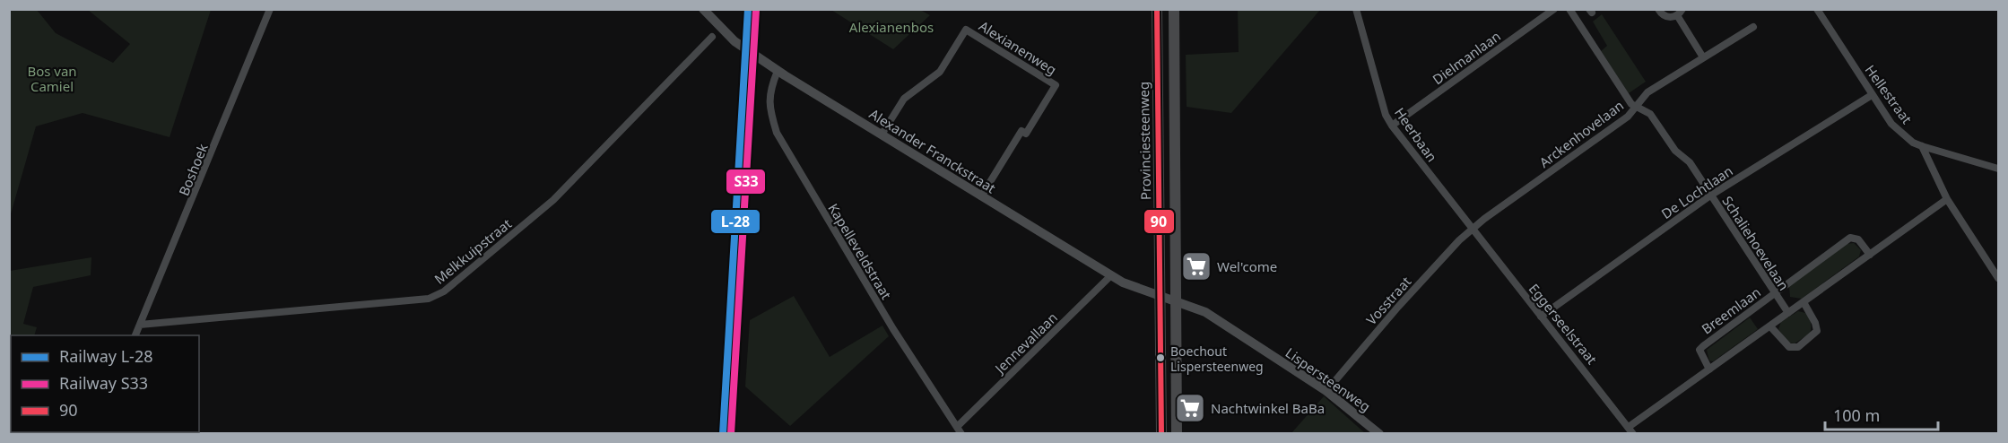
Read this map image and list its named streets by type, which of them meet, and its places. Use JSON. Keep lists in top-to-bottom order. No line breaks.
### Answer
{"streets":{"main road":["Provinciesteenweg"],"street":["Alexianenweg","Dielmanlaan","Hellestraat","Arckenhovelaan","Heerbaan","Alexander Franckstraat","Boshoek","De Lochtlaan","Schaliehoevelaan","Melkkuipstraat","Kapelleveldstraat","Vosstraat","Breemlaan","Eggerseelstraat","Jennevallaan","Lispersteenweg"]},"crossings":[["Alexianenweg","Alexander Franckstraat"],["Dielmanlaan","Heerbaan"],["Hellestraat","De Lochtlaan"],["Arckenhovelaan","Heerbaan"],["Arckenhovelaan","Schaliehoevelaan"],["Arckenhovelaan","Vosstraat"],["Arckenhovelaan","Eggerseelstraat"],["Heerbaan","Vosstraat"],["Heerbaan","Eggerseelstraat"],["Provinciesteenweg","Alexander Franckstraat"],["Provinciesteenweg","Lispersteenweg"],["Alexander Franckstraat","Kapelleveldstraat"],["Alexander Franckstraat","Jennevallaan"],["Alexander Franckstraat","Lispersteenweg"],["Boshoek","Melkkuipstraat"],["De Lochtlaan","Schaliehoevelaan"],["De Lochtlaan","Eggerseelstraat"],["Schaliehoevelaan","Breemlaan"],["Kapelleveldstraat","Jennevallaan"],["Vosstraat","Eggerseelstraat"],["Vosstraat","Lispersteenweg"]],"parks":["Alexianenbos","Bos van Camiel"],"places":{"supermarket":["Wel'come","Nachtwinkel BaBa"],"other":["Boechout Lispersteenweg"]},"lines":["rail line L-28","transit line 90","rail line S33"],"legend":["Railway L-28","Railway S33","90"],"scale_bar":"100 m"}
